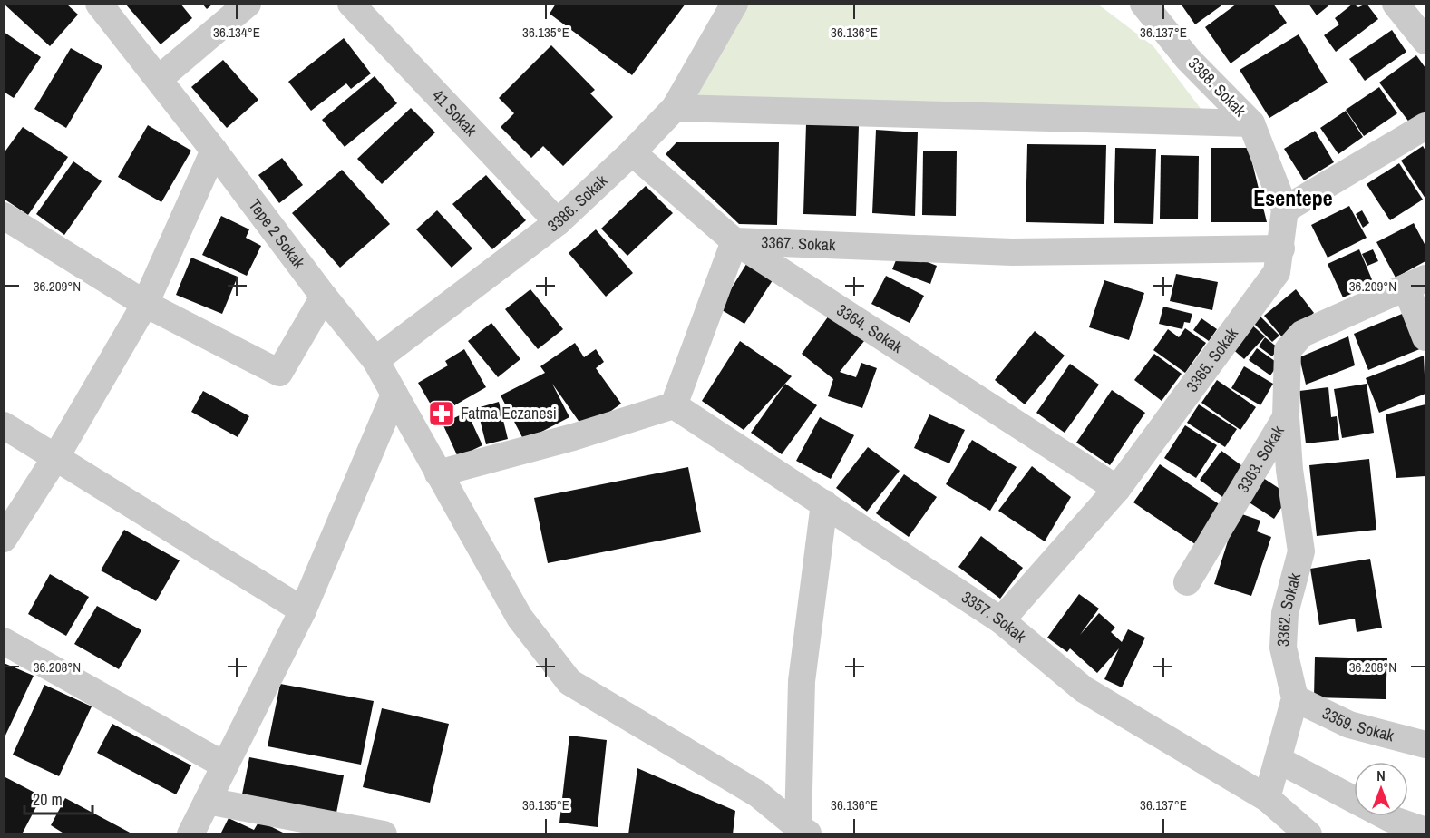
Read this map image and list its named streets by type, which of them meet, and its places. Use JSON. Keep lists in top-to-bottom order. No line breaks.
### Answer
{"streets":{"street":["3388. Sokak","41 Sokak","3386. Sokak","Tepe 2 Sokak","3367. Sokak","3364. Sokak","3365. Sokak","3363. Sokak","3362. Sokak","3357. Sokak","3359. Sokak"]},"crossings":[["3388. Sokak","3365. Sokak"],["41 Sokak","3386. Sokak"],["3386. Sokak","Tepe 2 Sokak"],["3386. Sokak","3364. Sokak"],["3367. Sokak","3364. Sokak"],["3367. Sokak","3365. Sokak"],["3364. Sokak","3365. Sokak"],["3365. Sokak","3357. Sokak"],["3363. Sokak","3362. Sokak"],["3362. Sokak","3357. Sokak"],["3362. Sokak","3359. Sokak"]],"districts":["Esentepe"],"places":{"pharmacy":["Fatma Eczanesi"]},"scale_bar":"20 m","north":"top","coordinates":["36.134°E","36.135°E","36.136°E","36.137°E","36.209°N","36.208°N"]}
